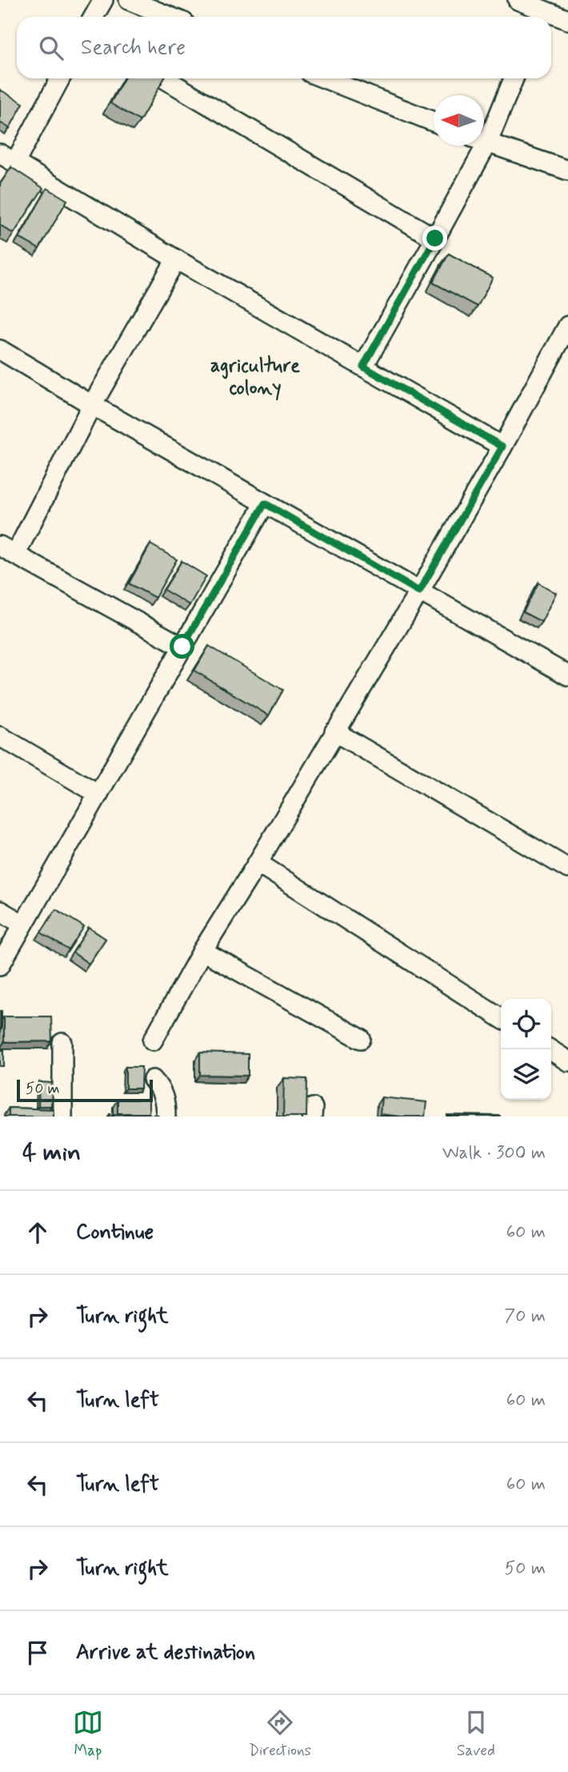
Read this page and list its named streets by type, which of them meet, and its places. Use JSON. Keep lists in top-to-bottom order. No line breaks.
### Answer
{"districts":["agriculture colony"],"scale_bar":"50 m","north":"left","page":{"search":"Search here","scale":"50 m","heading":["4 min","Walk · 300 m"],"list":[["Continue","60 m"],["Turn right","70 m"],["Turn left","60 m"],["Turn left","60 m"],["Turn right","50 m"],"Arrive at destination"],"nav":["Map","Directions","Saved"]}}
